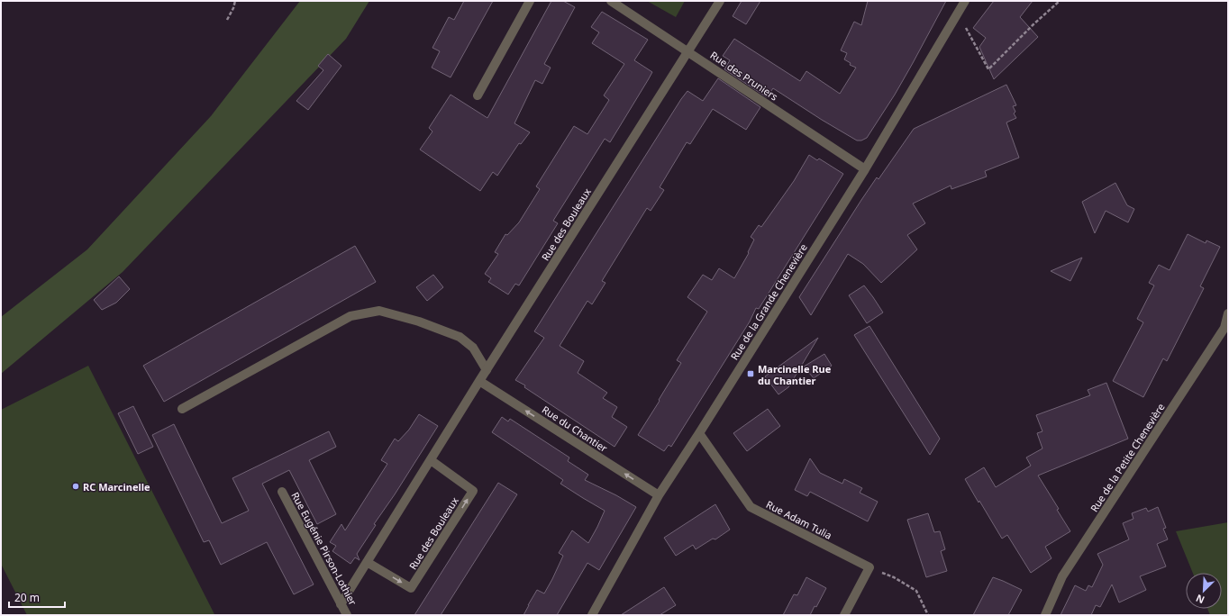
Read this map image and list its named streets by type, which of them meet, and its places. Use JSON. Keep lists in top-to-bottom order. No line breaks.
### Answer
{"streets":{"street":["Rue des Pruniers","Rue des Bouleaux","Rue de la Grande Chenevière","Rue du Chantier","Rue de la Petite Chenevière","Rue Adam Tulia","Rue Eugénie Pirson-Lothier"]},"crossings":[["Rue des Pruniers","Rue des Bouleaux"],["Rue des Pruniers","Rue de la Grande Chenevière"],["Rue des Bouleaux","Rue du Chantier"],["Rue des Bouleaux","Rue Eugénie Pirson-Lothier"],["Rue de la Grande Chenevière","Rue du Chantier"],["Rue de la Grande Chenevière","Rue Adam Tulia"]],"one_way":["Rue du Chantier"],"places":{"transit":["Marcinelle Rue du Chantier"],"other":["RC Marcinelle"]},"scale_bar":"20 m","north":"bottom left"}
